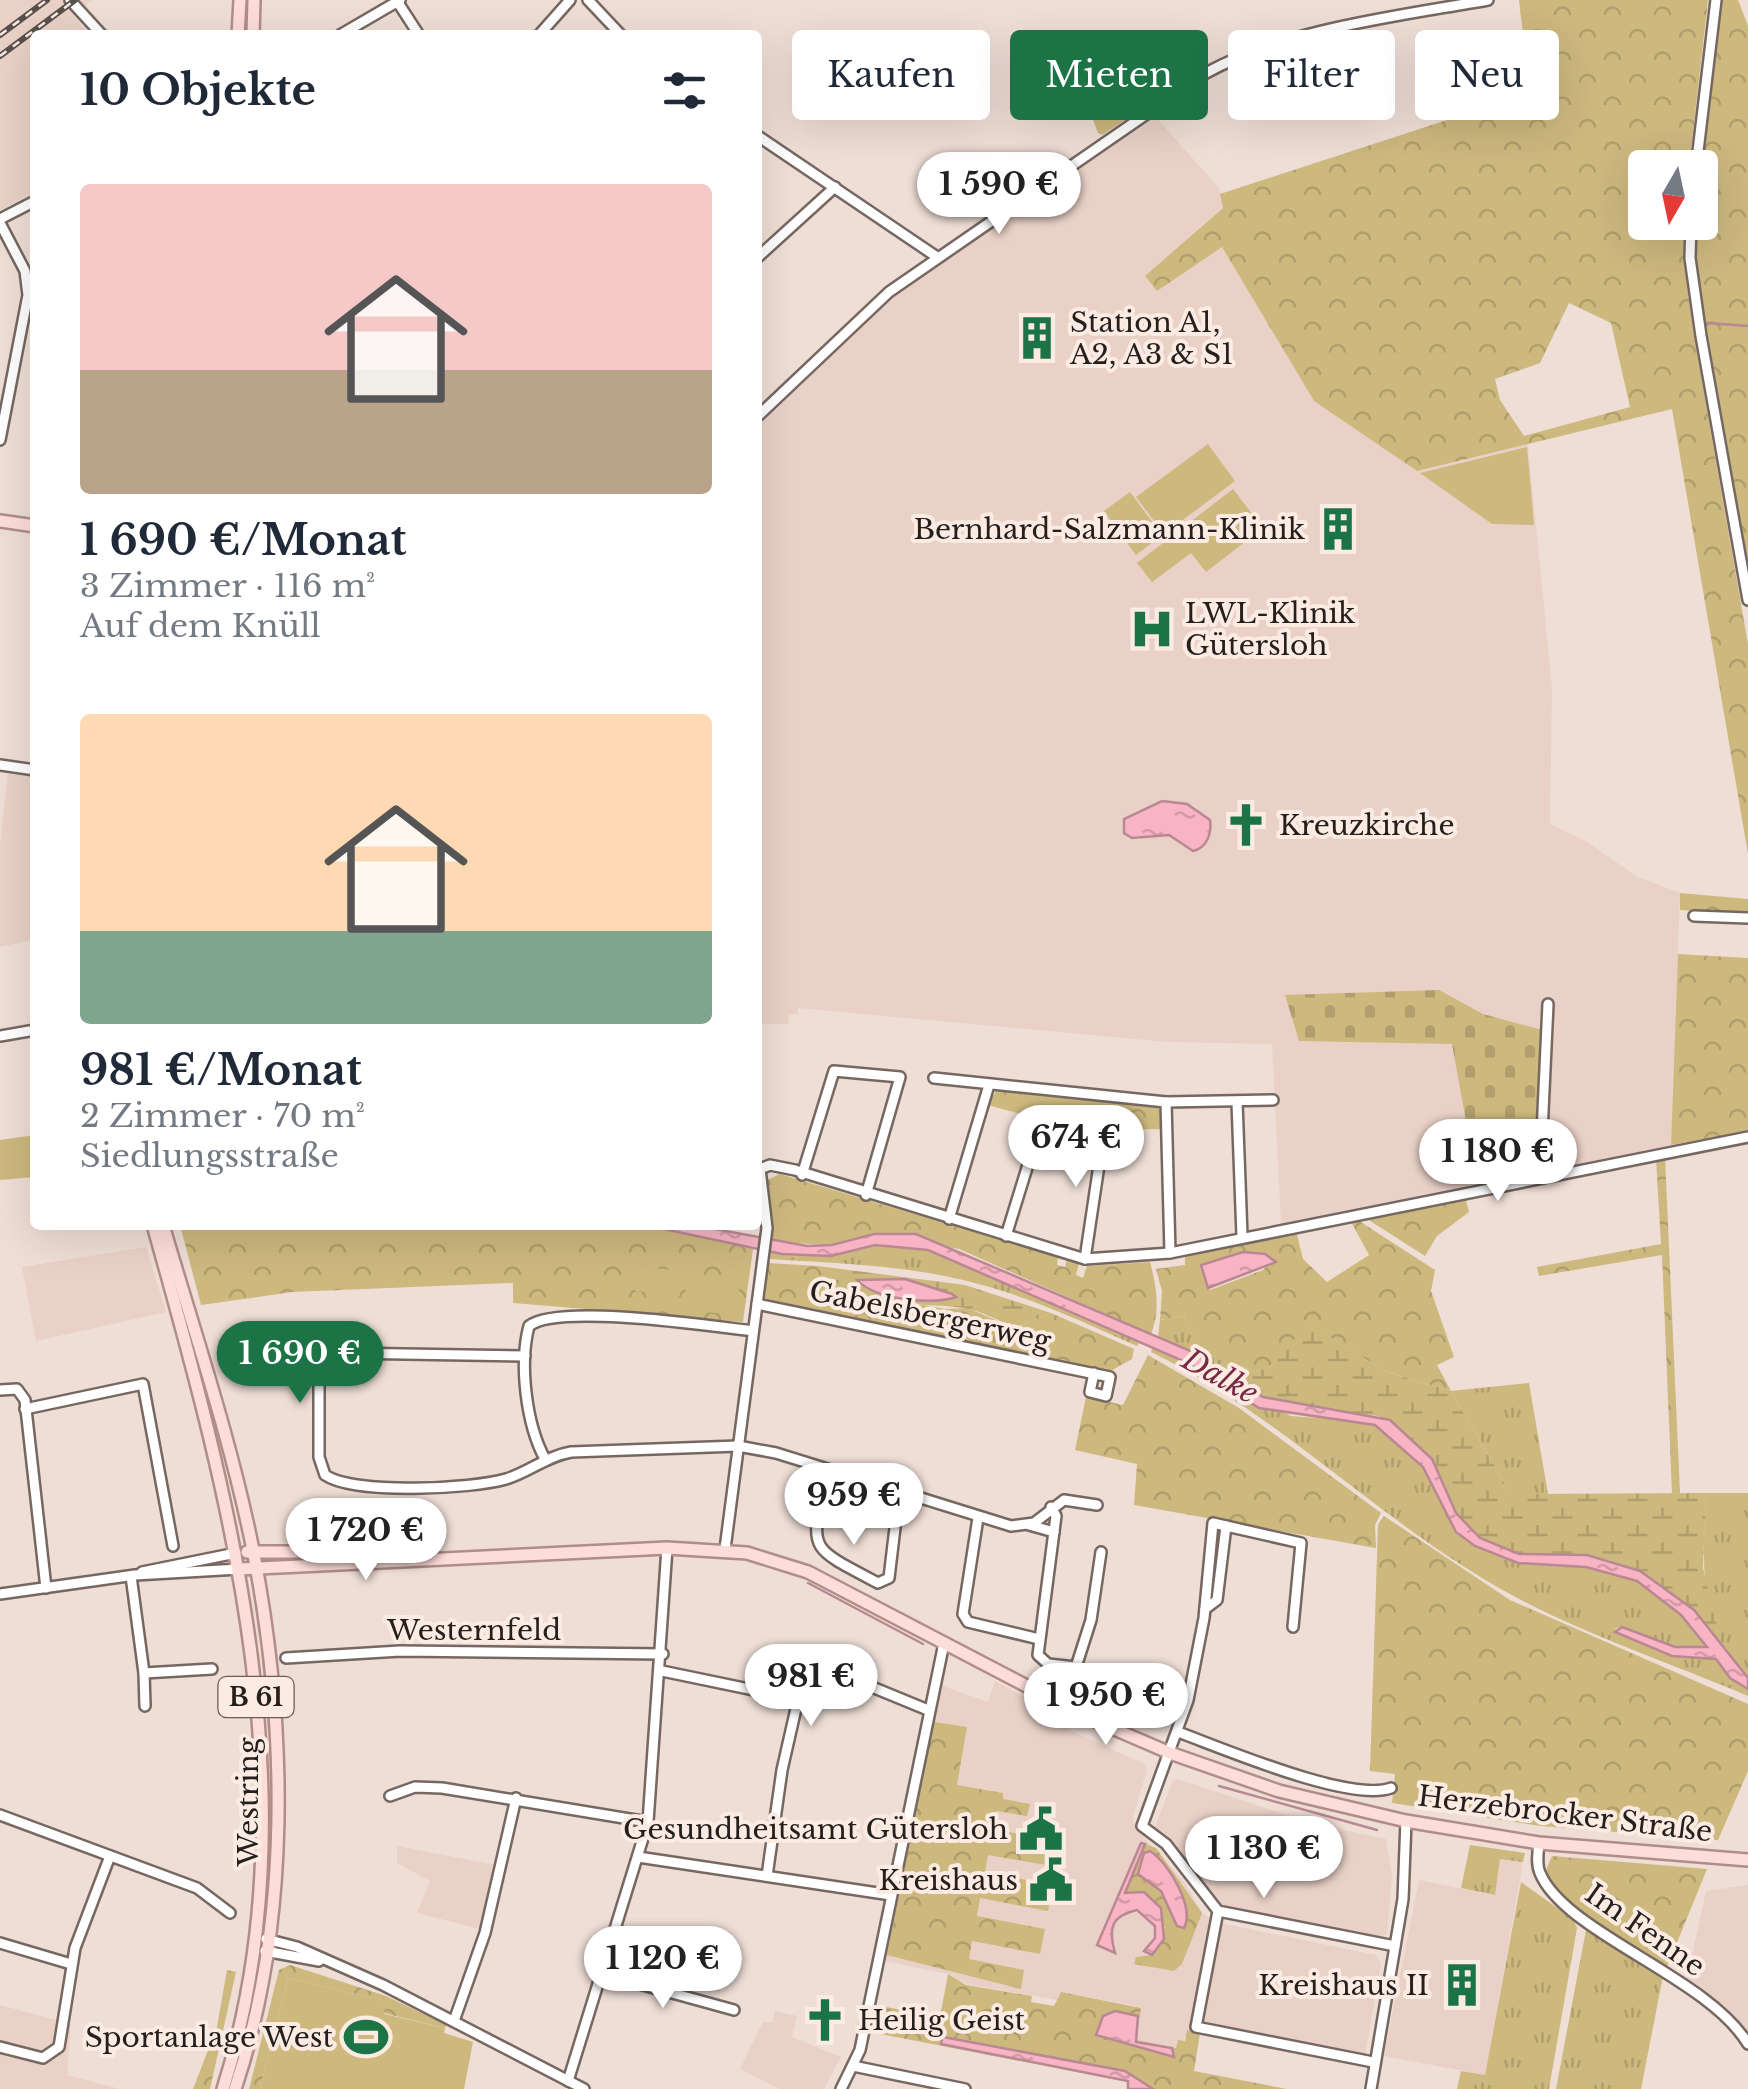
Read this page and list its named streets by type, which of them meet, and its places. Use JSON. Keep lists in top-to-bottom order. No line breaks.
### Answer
{"streets":{"main road":["B 61","Westring","Herzebrocker Straße"],"street":["Gabelsbergerweg","Westernfeld","Im Fenne"]},"crossings":[["Westring","Herzebrocker Straße"],["Herzebrocker Straße","Im Fenne"]],"water":["Dalke"],"places":{"building":["Station A1, A2, A3 & S1","Bernhard-Salzmann-Klinik","Kreishaus II"],"hospital":["LWL-Klinik Gütersloh"],"church":["Kreuzkirche","Heilig Geist"],"public building":["Gesundheitsamt Gütersloh","Kreishaus"],"sports":["Sportanlage West"]},"north":"bottom","page":{"chip":["Kaufen","Mieten","Filter","Neu"],"heading":"10 Objekte","list":[{"name":"1 690 €/Monat","note":"3 Zimmer · 116 m² · Auf dem Knüll"},{"name":"981 €/Monat","note":"2 Zimmer · 70 m² · Siedlungsstraße"}],"price":["1 590 €","674 €","1 180 €","1 690 €","959 €","1 720 €","981 €","1 950 €","1 130 €","1 120 €"]}}
